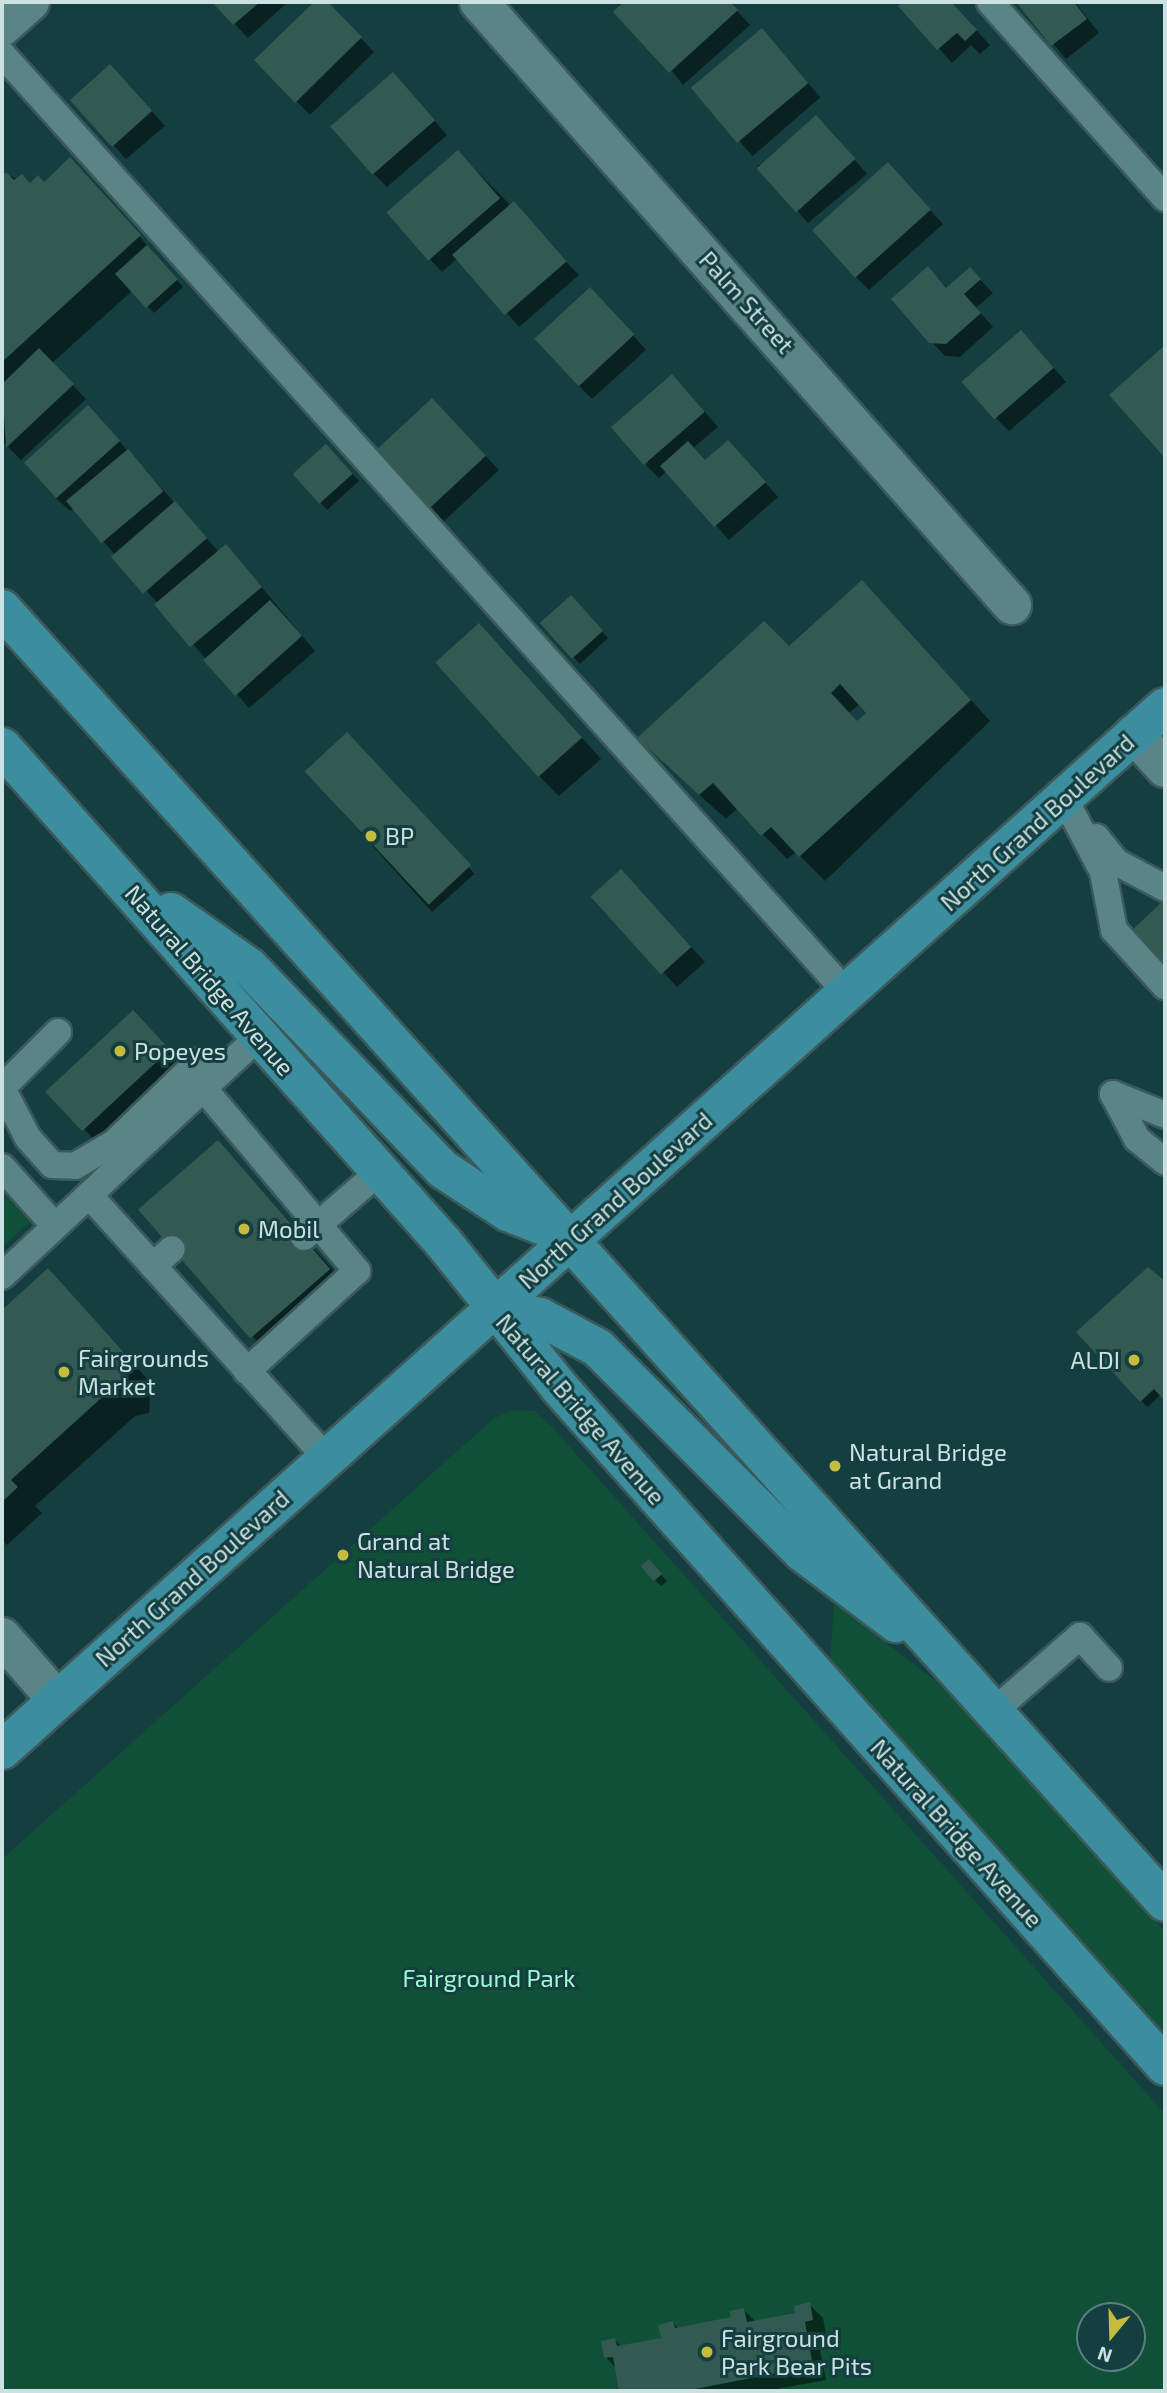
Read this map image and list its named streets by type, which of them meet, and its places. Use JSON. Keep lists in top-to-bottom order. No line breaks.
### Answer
{"streets":{"main road":["North Grand Boulevard","Natural Bridge Avenue"],"street":["Palm Street"]},"crossings":[["North Grand Boulevard","Natural Bridge Avenue"]],"parks":["Fairground Park"],"places":["BP","Popeyes","Mobil","ALDI","Fairgrounds Market","Natural Bridge at Grand","Grand at Natural Bridge","Fairground Park Bear Pits"],"north":"bottom"}
